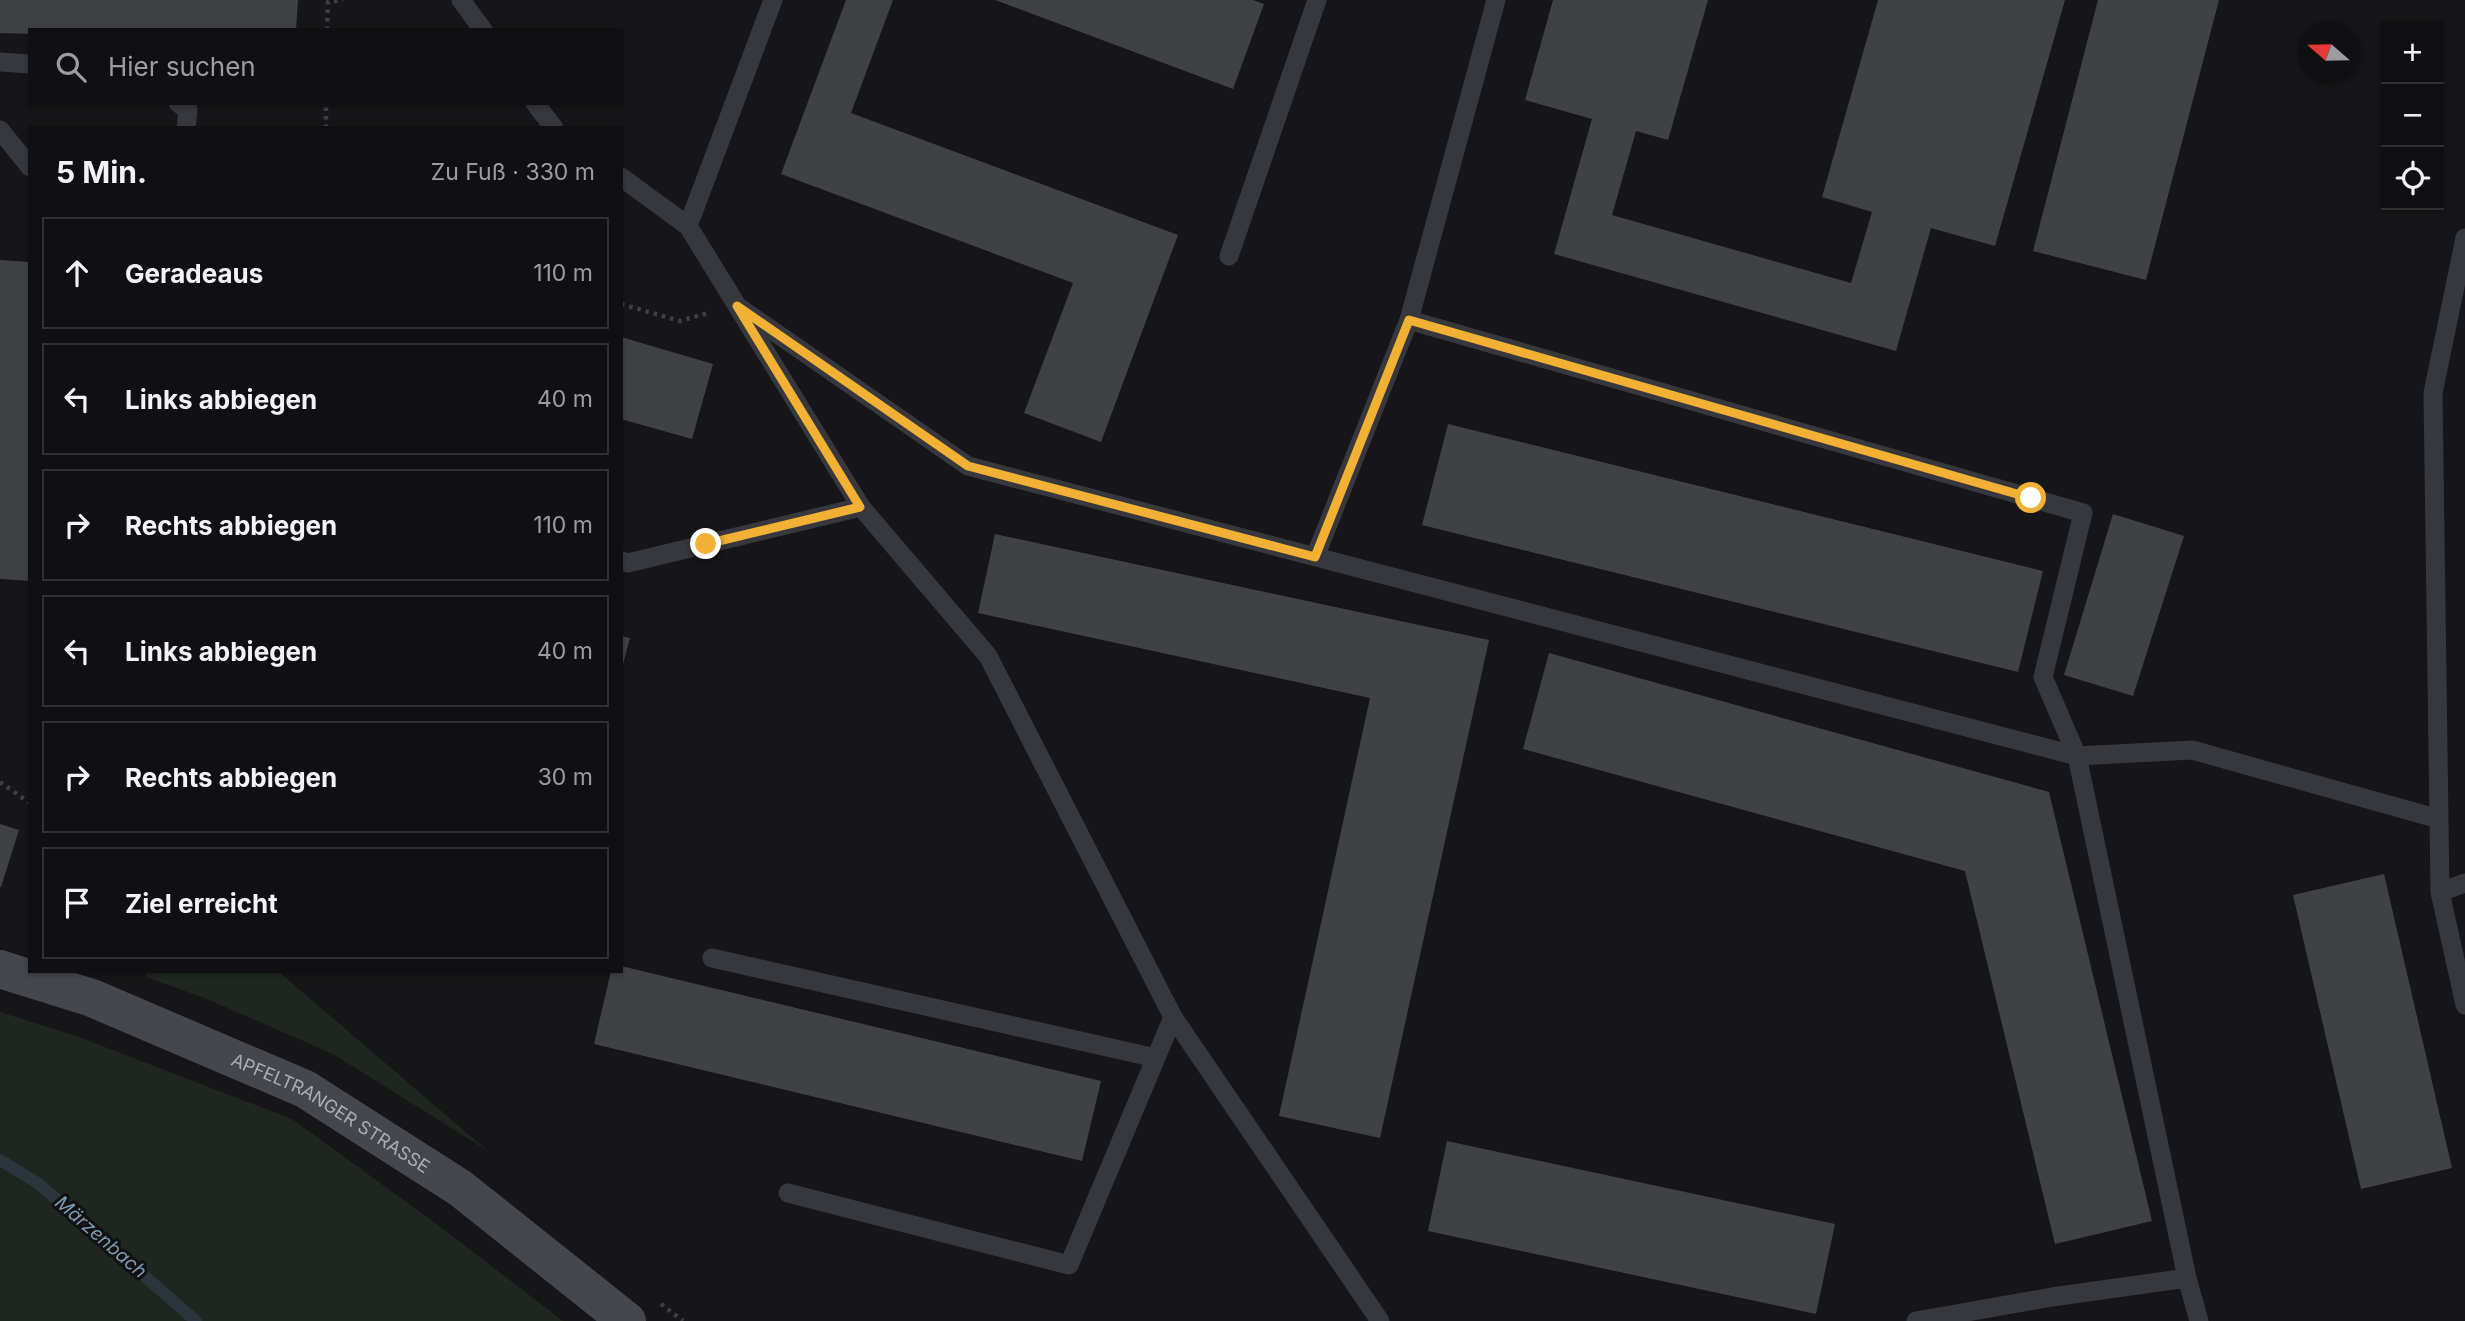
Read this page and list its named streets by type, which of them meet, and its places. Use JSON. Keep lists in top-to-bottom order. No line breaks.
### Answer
{"streets":{"street":["APFELTRANGER STRASSE"]},"water":["Märzenbach"],"north":"left","page":{"map_buttons":["+","−"],"search":"Hier suchen","heading":["5 Min.","Zu Fuß · 330 m"],"list":[["Geradeaus","110 m"],["Links abbiegen","40 m"],["Rechts abbiegen","110 m"],["Links abbiegen","40 m"],["Rechts abbiegen","30 m"],"Ziel erreicht"]}}
